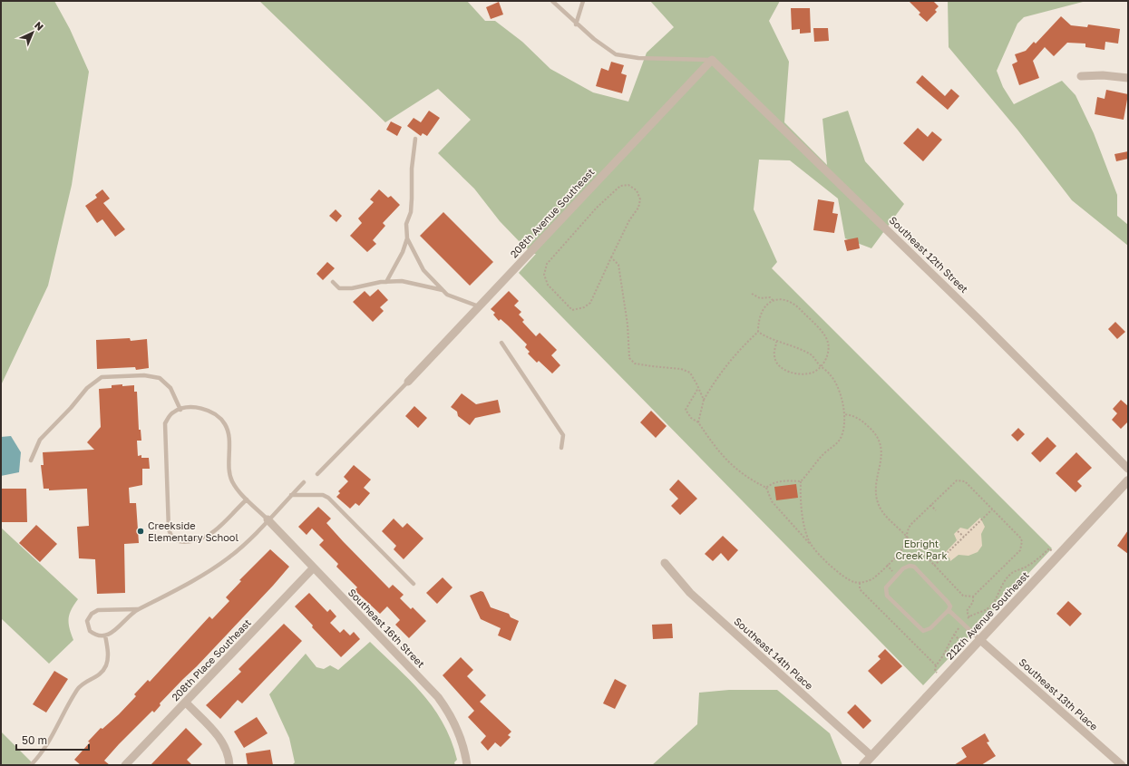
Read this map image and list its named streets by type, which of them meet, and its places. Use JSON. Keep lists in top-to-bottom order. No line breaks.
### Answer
{"streets":{"street":["208th Avenue Southeast","Southeast 12th Street","212th Avenue Southeast","Southeast 16th Street","Southeast 14th Place","208th Place Southeast","Southeast 13th Place"]},"crossings":[["208th Avenue Southeast","Southeast 12th Street"],["212th Avenue Southeast","Southeast 14th Place"],["212th Avenue Southeast","Southeast 13th Place"],["Southeast 16th Street","208th Place Southeast"]],"parks":["Ebright Creek Park"],"places":["Creekside Elementary School"],"scale_bar":"50 m","north":"top right"}
